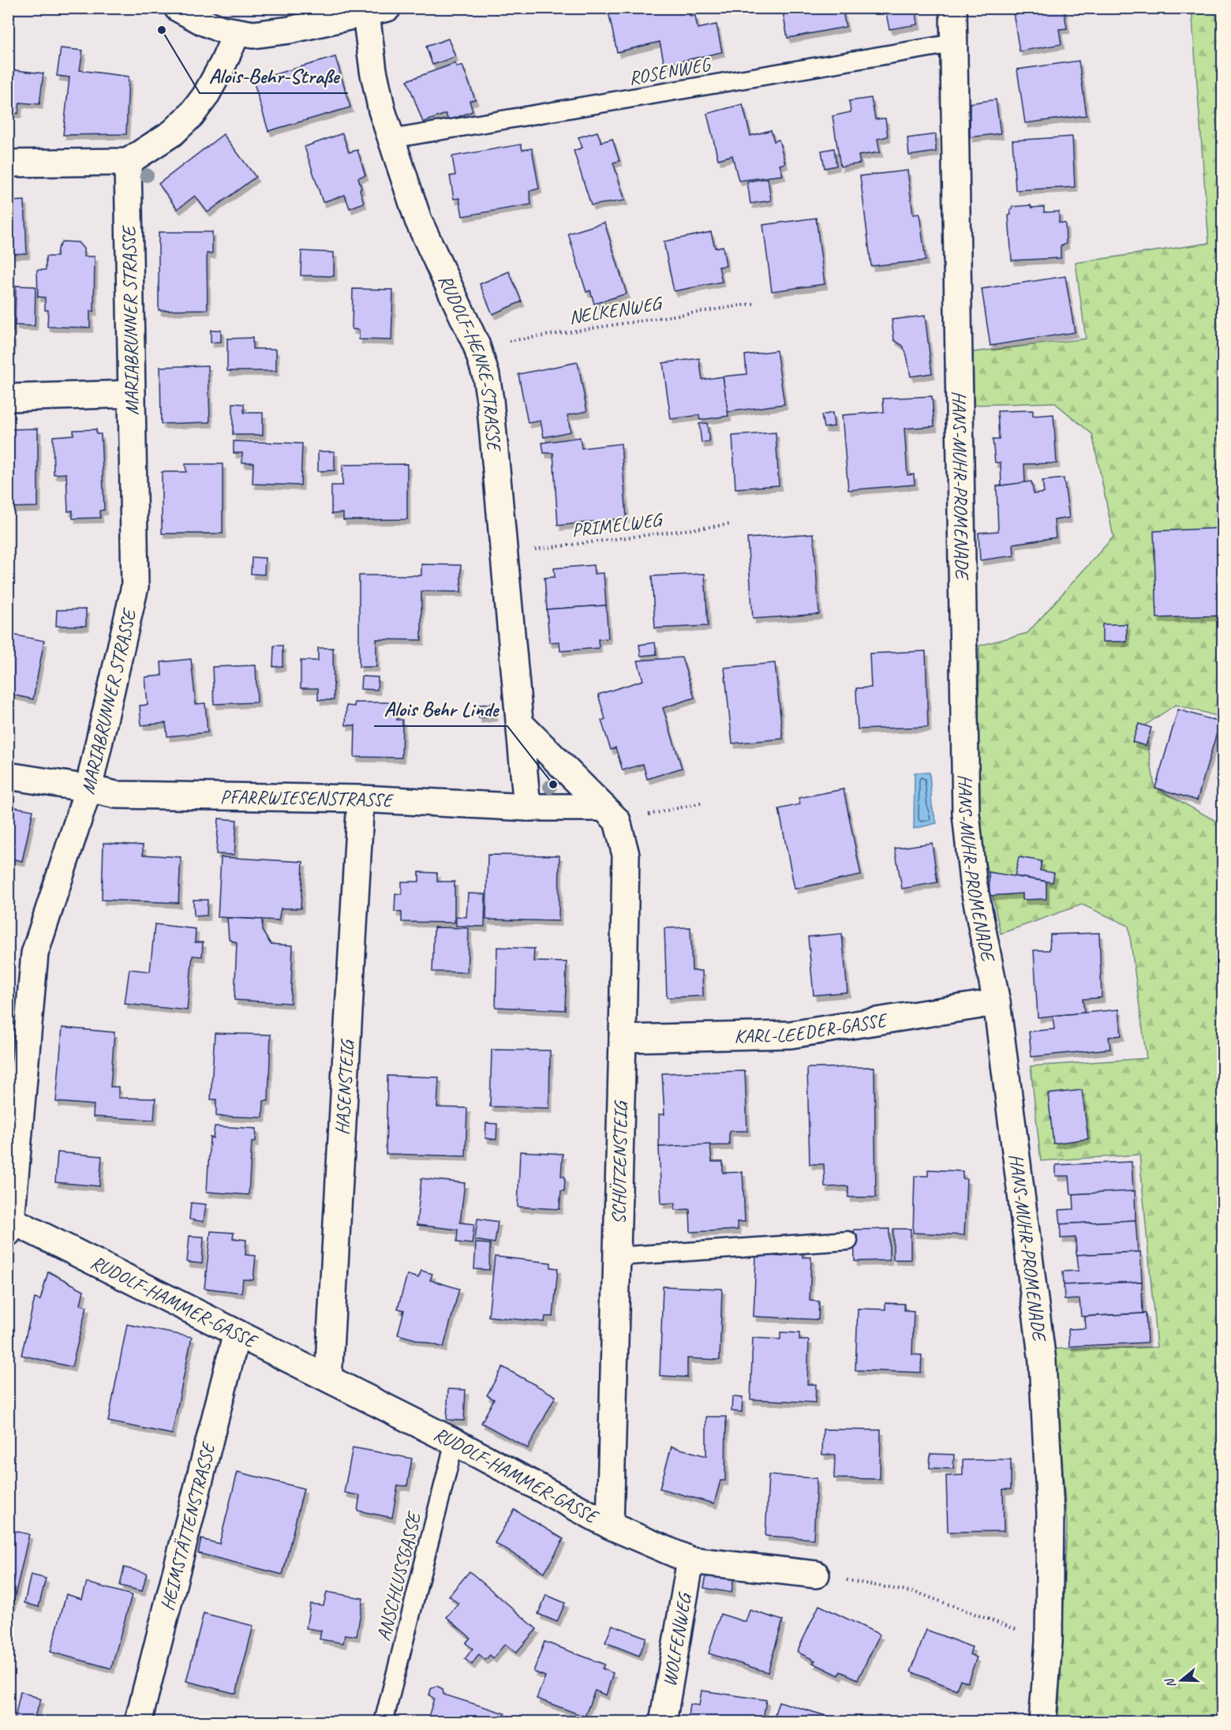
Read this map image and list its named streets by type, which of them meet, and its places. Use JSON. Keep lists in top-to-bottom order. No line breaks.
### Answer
{"streets":{"street":["MARIABRUNNER STRASSE","RUDOLF-HENKE-STRASSE","HANS-MUHR-PROMENADE","PFARRWIESENSTRASSE","KARL-LEEDER-GASSE","HASENSTEIG","SCHÜTZENSTEIG","RUDOLF-HAMMER-GASSE","HEIMSTÄTTENSTRASSE","WOLFENWEG"],"lane":["ROSENWEG","ANSCHLUSSGASSE"],"path":["NELKENWEG","PRIMELWEG"]},"crossings":[["ROSENWEG","RUDOLF-HENKE-STRASSE"],["ROSENWEG","HANS-MUHR-PROMENADE"],["NELKENWEG","RUDOLF-HENKE-STRASSE"],["MARIABRUNNER STRASSE","PFARRWIESENSTRASSE"],["MARIABRUNNER STRASSE","RUDOLF-HAMMER-GASSE"],["RUDOLF-HENKE-STRASSE","PRIMELWEG"],["RUDOLF-HENKE-STRASSE","PFARRWIESENSTRASSE"],["HANS-MUHR-PROMENADE","KARL-LEEDER-GASSE"],["PFARRWIESENSTRASSE","HASENSTEIG"],["PFARRWIESENSTRASSE","SCHÜTZENSTEIG"],["KARL-LEEDER-GASSE","SCHÜTZENSTEIG"],["HASENSTEIG","RUDOLF-HAMMER-GASSE"],["SCHÜTZENSTEIG","RUDOLF-HAMMER-GASSE"],["RUDOLF-HAMMER-GASSE","HEIMSTÄTTENSTRASSE"],["RUDOLF-HAMMER-GASSE","ANSCHLUSSGASSE"],["RUDOLF-HAMMER-GASSE","WOLFENWEG"]],"places":["Alois-Behr-Straße","Alois Behr Linde"],"north":"left"}
